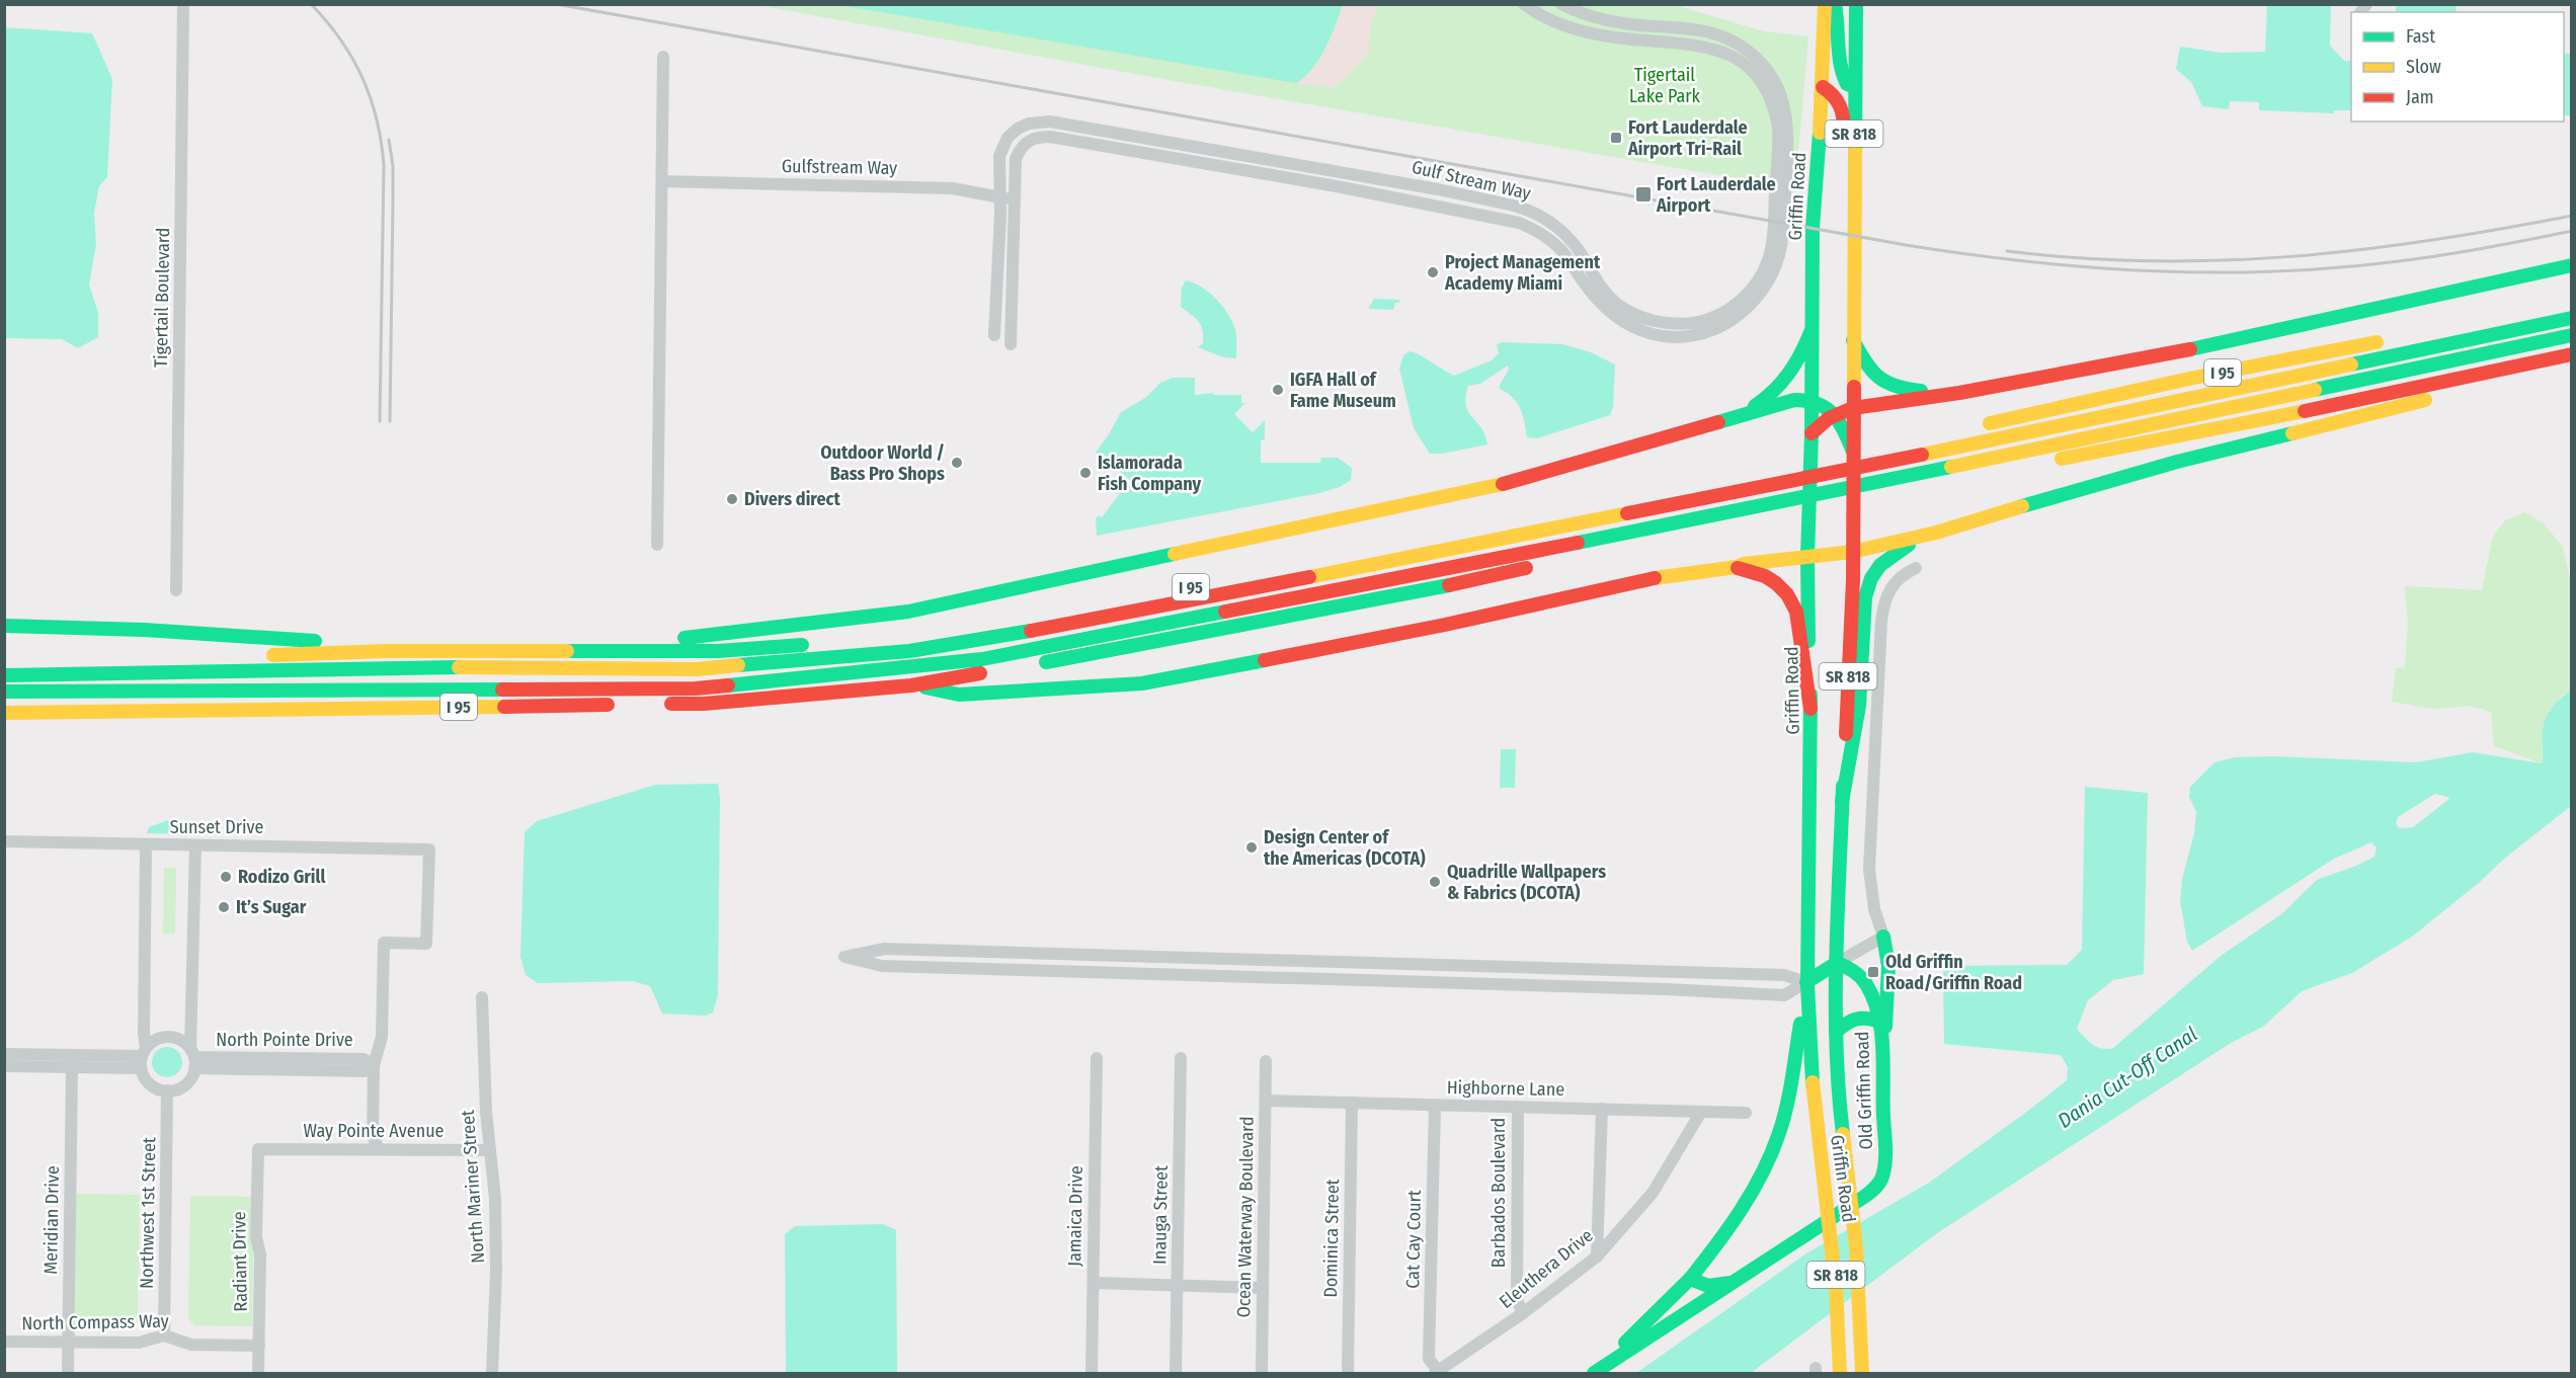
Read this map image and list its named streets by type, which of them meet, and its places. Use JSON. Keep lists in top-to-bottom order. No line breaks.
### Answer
{"streets":{"main road":["SR 818","Griffin Road","I 95","Old Griffin Road"],"street":["Gulfstream Way","Gulf Stream Way","Tigertail Boulevard","Sunset Drive","North Pointe Drive","Highborne Lane","Way Pointe Avenue","North Mariner Street","Barbados Boulevard","Northwest 1st Street","Inauga Street","Jamaica Drive","Ocean Waterway Boulevard","Meridian Drive","Dominica Street","Cat Cay Court","Radiant Drive","Eleuthera Drive","North Compass Way"]},"crossings":[["Gulfstream Way","Gulf Stream Way"],["Griffin Road","Old Griffin Road"],["Sunset Drive","North Pointe Drive"],["North Pointe Drive","Northwest 1st Street"],["Highborne Lane","Barbados Boulevard"],["Highborne Lane","Ocean Waterway Boulevard"],["Highborne Lane","Dominica Street"],["Highborne Lane","Cat Cay Court"],["Highborne Lane","Eleuthera Drive"],["Way Pointe Avenue","North Mariner Street"],["Way Pointe Avenue","Radiant Drive"],["Barbados Boulevard","Eleuthera Drive"],["Northwest 1st Street","North Compass Way"],["Meridian Drive","North Compass Way"],["Cat Cay Court","Eleuthera Drive"],["Radiant Drive","North Compass Way"]],"water":["Dania Cut-Off Canal"],"parks":["Tigertail Lake Park"],"places":{"transit":["Fort Lauderdale Airport Tri-Rail","Fort Lauderdale Airport","Old Griffin Road/Griffin Road"],"other":["Project Management Academy Miami","IGFA Hall of Fame Museum","Outdoor World / Bass Pro Shops","Islamorada Fish Company","Divers direct","Design Center of the Americas (DCOTA)","Rodizo Grill","Quadrille Wallpapers & Fabrics (DCOTA)","It’s Sugar"]},"legend":["Fast","Slow","Jam"]}
